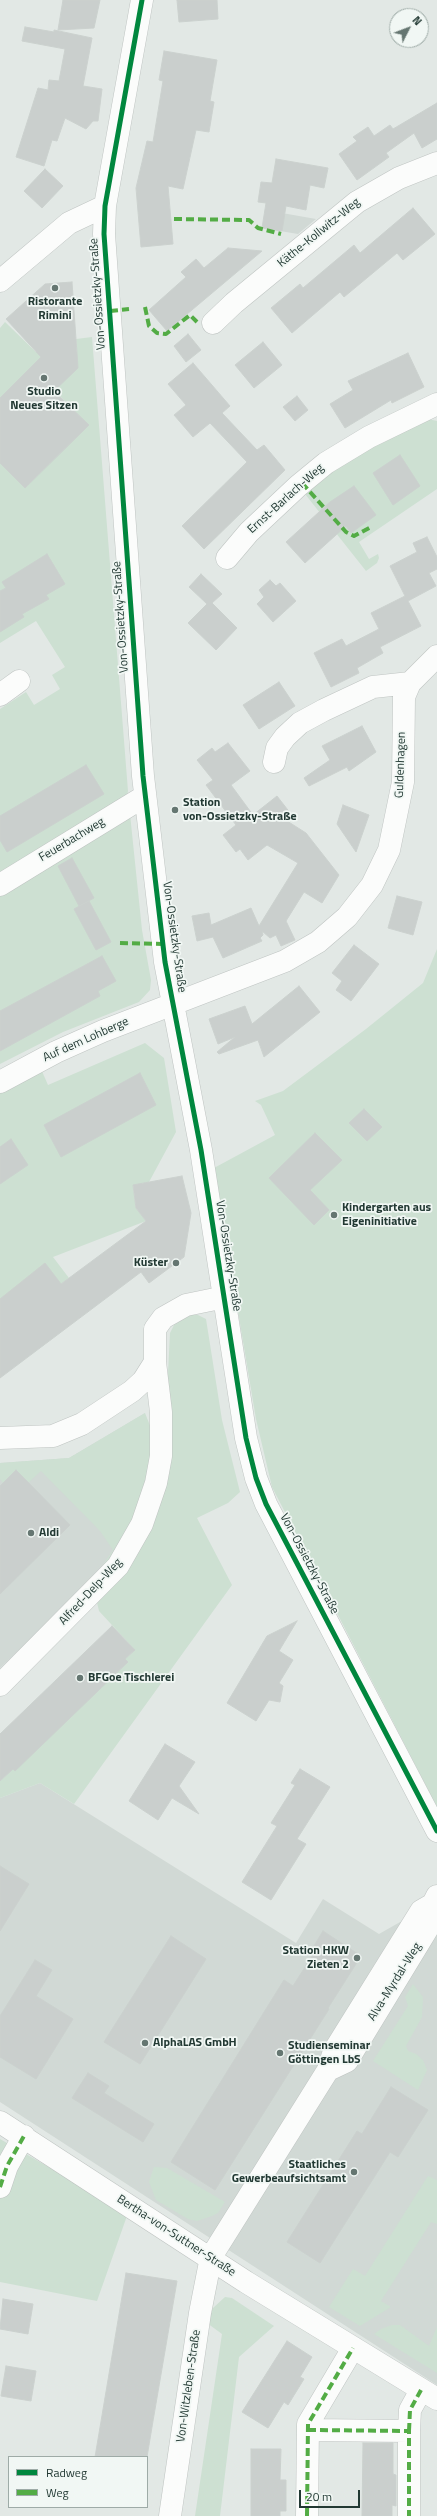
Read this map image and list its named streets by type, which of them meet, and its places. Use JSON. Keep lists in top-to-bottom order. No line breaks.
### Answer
{"streets":{"street":["Käthe-Kollwitz-Weg","Von-Ossietzky-Straße","Ernst-Barlach-Weg","Guldenhagen","Feuerbachweg","Auf dem Lohberge","Alfred-Delp-Weg","Alva-Myrdal-Weg","Bertha-von-Suttner-Straße","Von-Witzleben-Straße"]},"crossings":[["Von-Ossietzky-Straße","Guldenhagen"],["Von-Ossietzky-Straße","Feuerbachweg"],["Von-Ossietzky-Straße","Auf dem Lohberge"],["Von-Ossietzky-Straße","Alfred-Delp-Weg"],["Guldenhagen","Auf dem Lohberge"],["Alva-Myrdal-Weg","Bertha-von-Suttner-Straße"],["Alva-Myrdal-Weg","Von-Witzleben-Straße"],["Bertha-von-Suttner-Straße","Von-Witzleben-Straße"]],"places":["Ristorante Rimini","Studio Neues Sitzen","Station von-Ossietzky-Straße","Kindergarten aus Eigeninitiative","Küster","Aldi","BFGoe Tischlerei","Station HKW Zieten 2","AlphaLAS GmbH","Studienseminar Göttingen LbS","Staatliches Gewerbeaufsichtsamt"],"legend":["Radweg","Weg"],"scale_bar":"20 m","north":"top right"}
